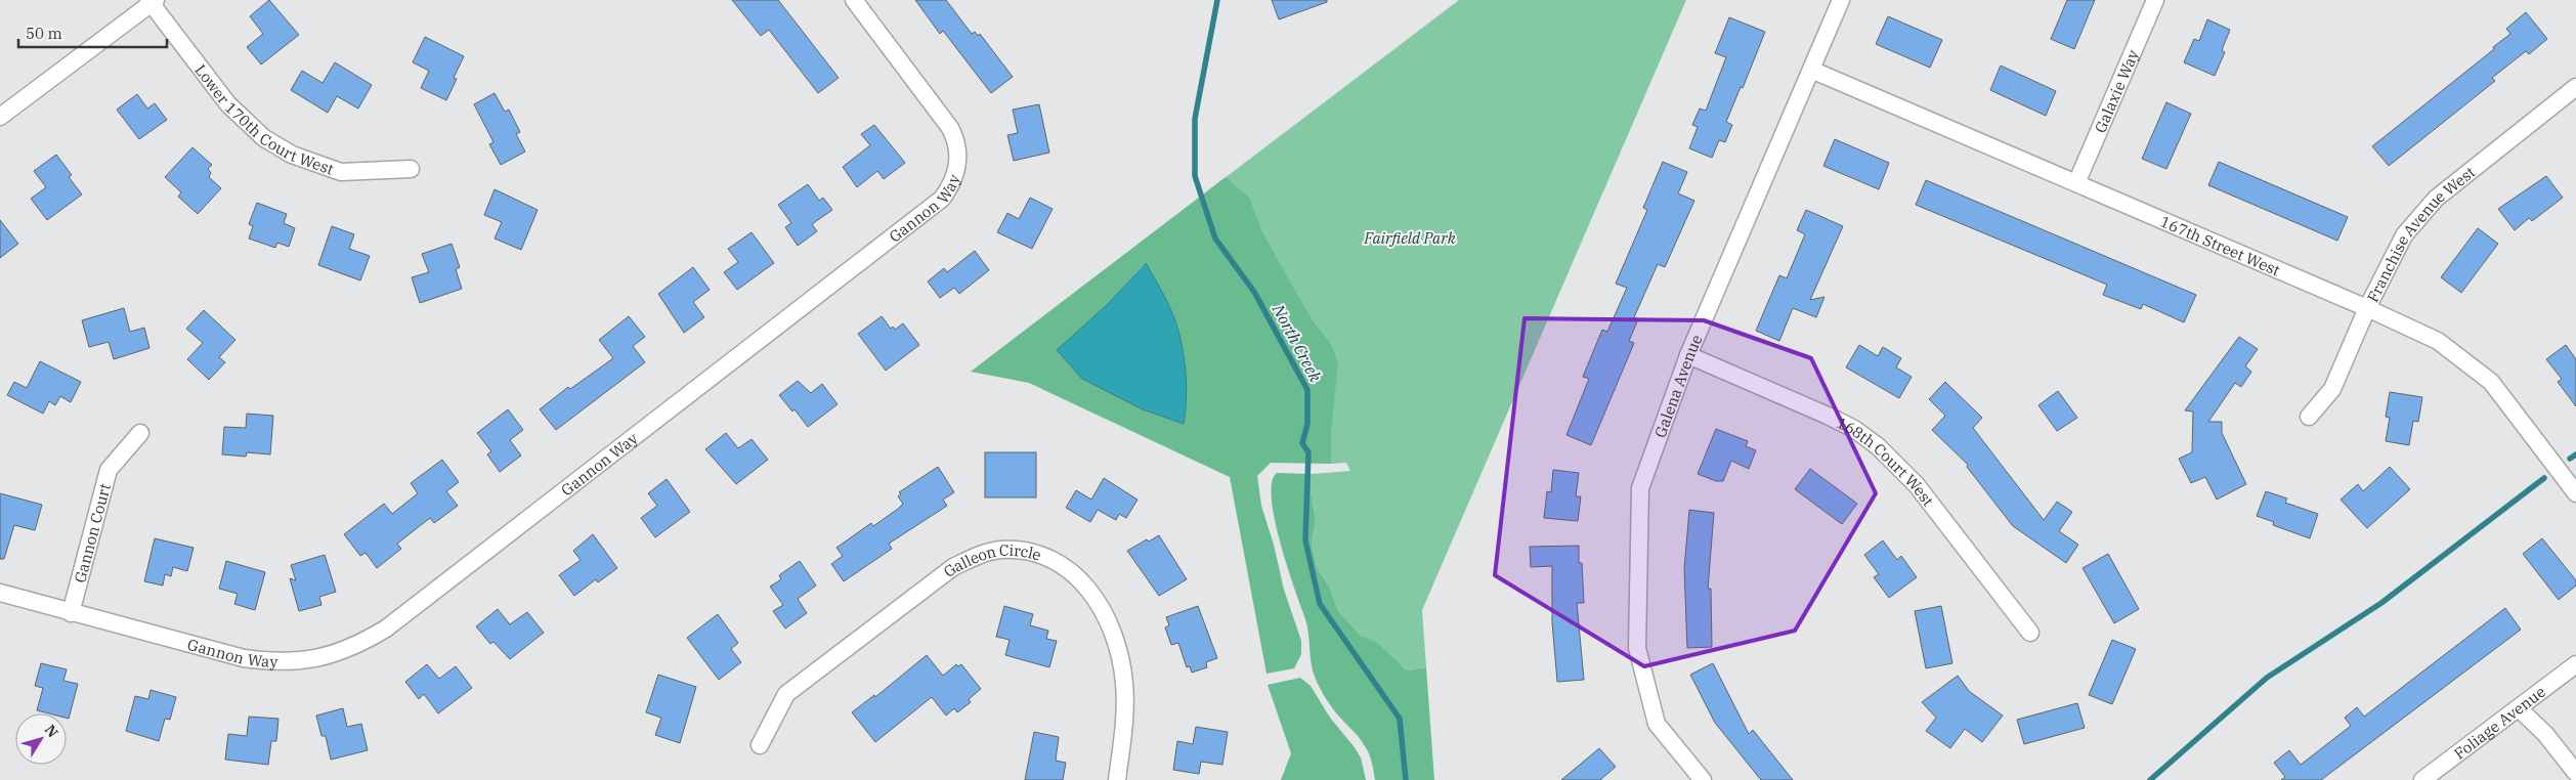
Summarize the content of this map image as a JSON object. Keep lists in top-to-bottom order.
{
  "streets": {
    "street": [
      "Galaxie Way",
      "Lower 170th Court West",
      "Gannon Way",
      "Franchise Avenue West",
      "167th Street West",
      "Galena Avenue",
      "168th Court West",
      "Gannon Court",
      "Galleon Circle",
      "Foliage Avenue"
    ]
  },
  "crossings": [
    ["Galaxie Way", "167th Street West"],
    ["Gannon Way", "Gannon Court"],
    ["Franchise Avenue West", "167th Street West"],
    ["167th Street West", "Galena Avenue"],
    ["Galena Avenue", "168th Court West"]
  ],
  "water": ["North Creek"],
  "parks": ["Fairfield Park"],
  "scale_bar": "50 m",
  "north": "top right"
}
